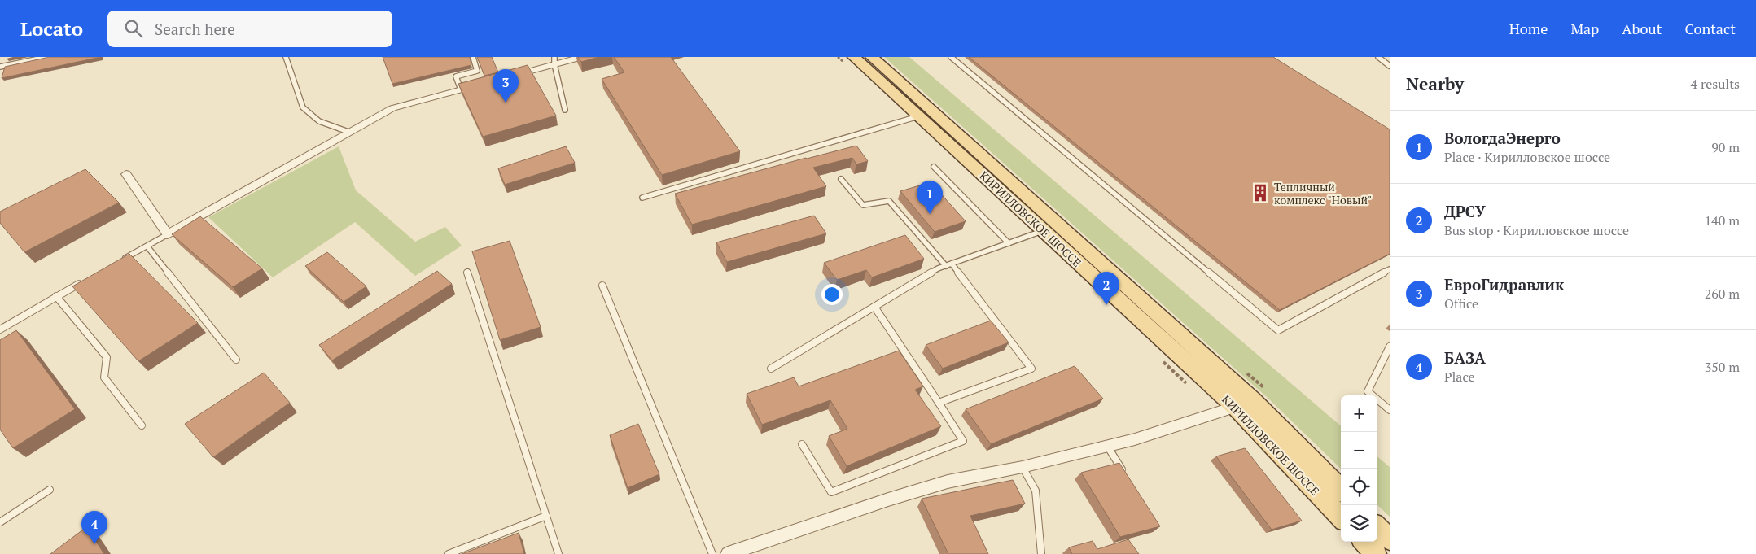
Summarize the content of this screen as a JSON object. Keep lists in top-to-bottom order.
{
  "streets": {
    "main road": ["КИРИЛЛОВСКОЕ ШОССЕ"]
  },
  "places": {
    "building": ["Тепличный комплекс \"Новый\""]
  },
  "page": {
    "header": "Locato",
    "search": "Search here",
    "nav": [
      "Home",
      "Map",
      "About",
      "Contact"
    ],
    "heading": ["Nearby", "4 results"],
    "pins": [
      "3",
      "1",
      "2",
      "4"
    ],
    "list": [
      {
        "mark": "1",
        "name": "ВологдаЭнерго",
        "note": "Place · Кирилловское шоссе",
        "value": "90 m"
      },
      {
        "mark": "2",
        "name": "ДРСУ",
        "note": "Bus stop · Кирилловское шоссе",
        "value": "140 m"
      },
      {
        "mark": "3",
        "name": "ЕвроГидравлик",
        "note": "Office",
        "value": "260 m"
      },
      {
        "mark": "4",
        "name": "БАЗА",
        "note": "Place",
        "value": "350 m"
      }
    ],
    "map_buttons": ["+", "−"]
  }
}
